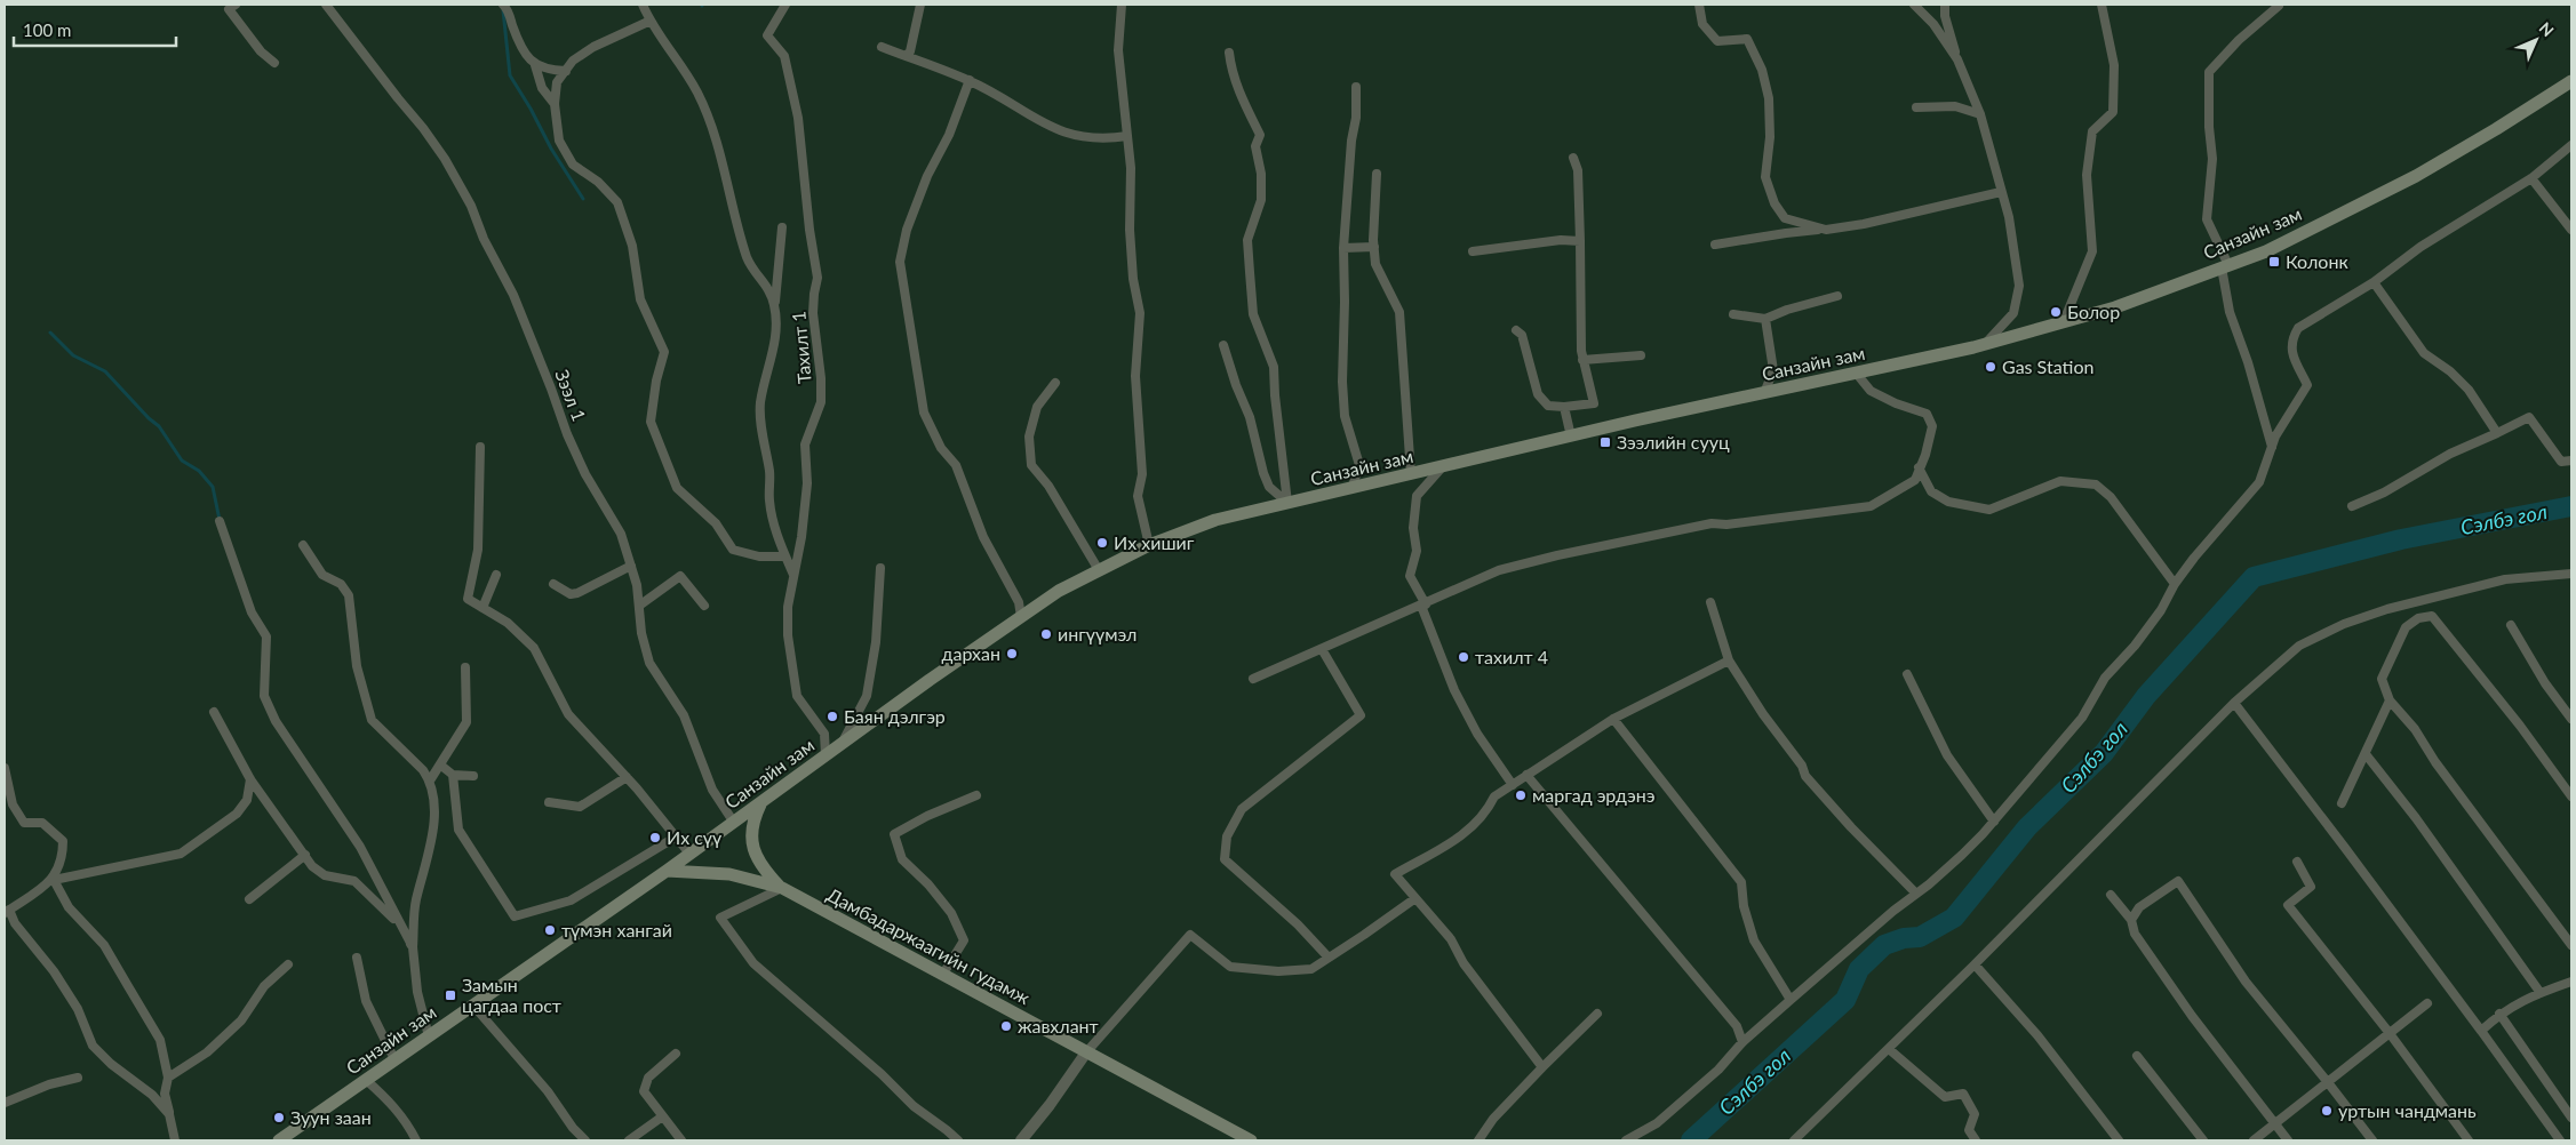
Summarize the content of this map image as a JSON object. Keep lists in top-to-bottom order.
{
  "streets": {
    "main road": ["Санзайн зам", "Дамбадаржаагийн гудамж"],
    "street": ["Тахилт 1", "Зээл 1"]
  },
  "crossings": [
    ["Санзайн зам", "Тахилт 1"],
    ["Санзайн зам", "Зээл 1"],
    ["Санзайн зам", "Дамбадаржаагийн гудамж"]
  ],
  "water": ["Сэлбэ гол"],
  "places": {
    "transit": ["Колонк", "Зээлийн сууц", "Замын цагдаа пост"],
    "other": [
      "Болор",
      "Gas Station",
      "Их хишиг",
      "ингүүмэл",
      "дархан",
      "тахилт 4",
      "Баян дэлгэр",
      "маргад эрдэнэ",
      "Их сүү",
      "түмэн хангай",
      "жавхлант",
      "уртын чандмань",
      "Зуун заан"
    ]
  },
  "scale_bar": "100 m",
  "north": "top right"
}
